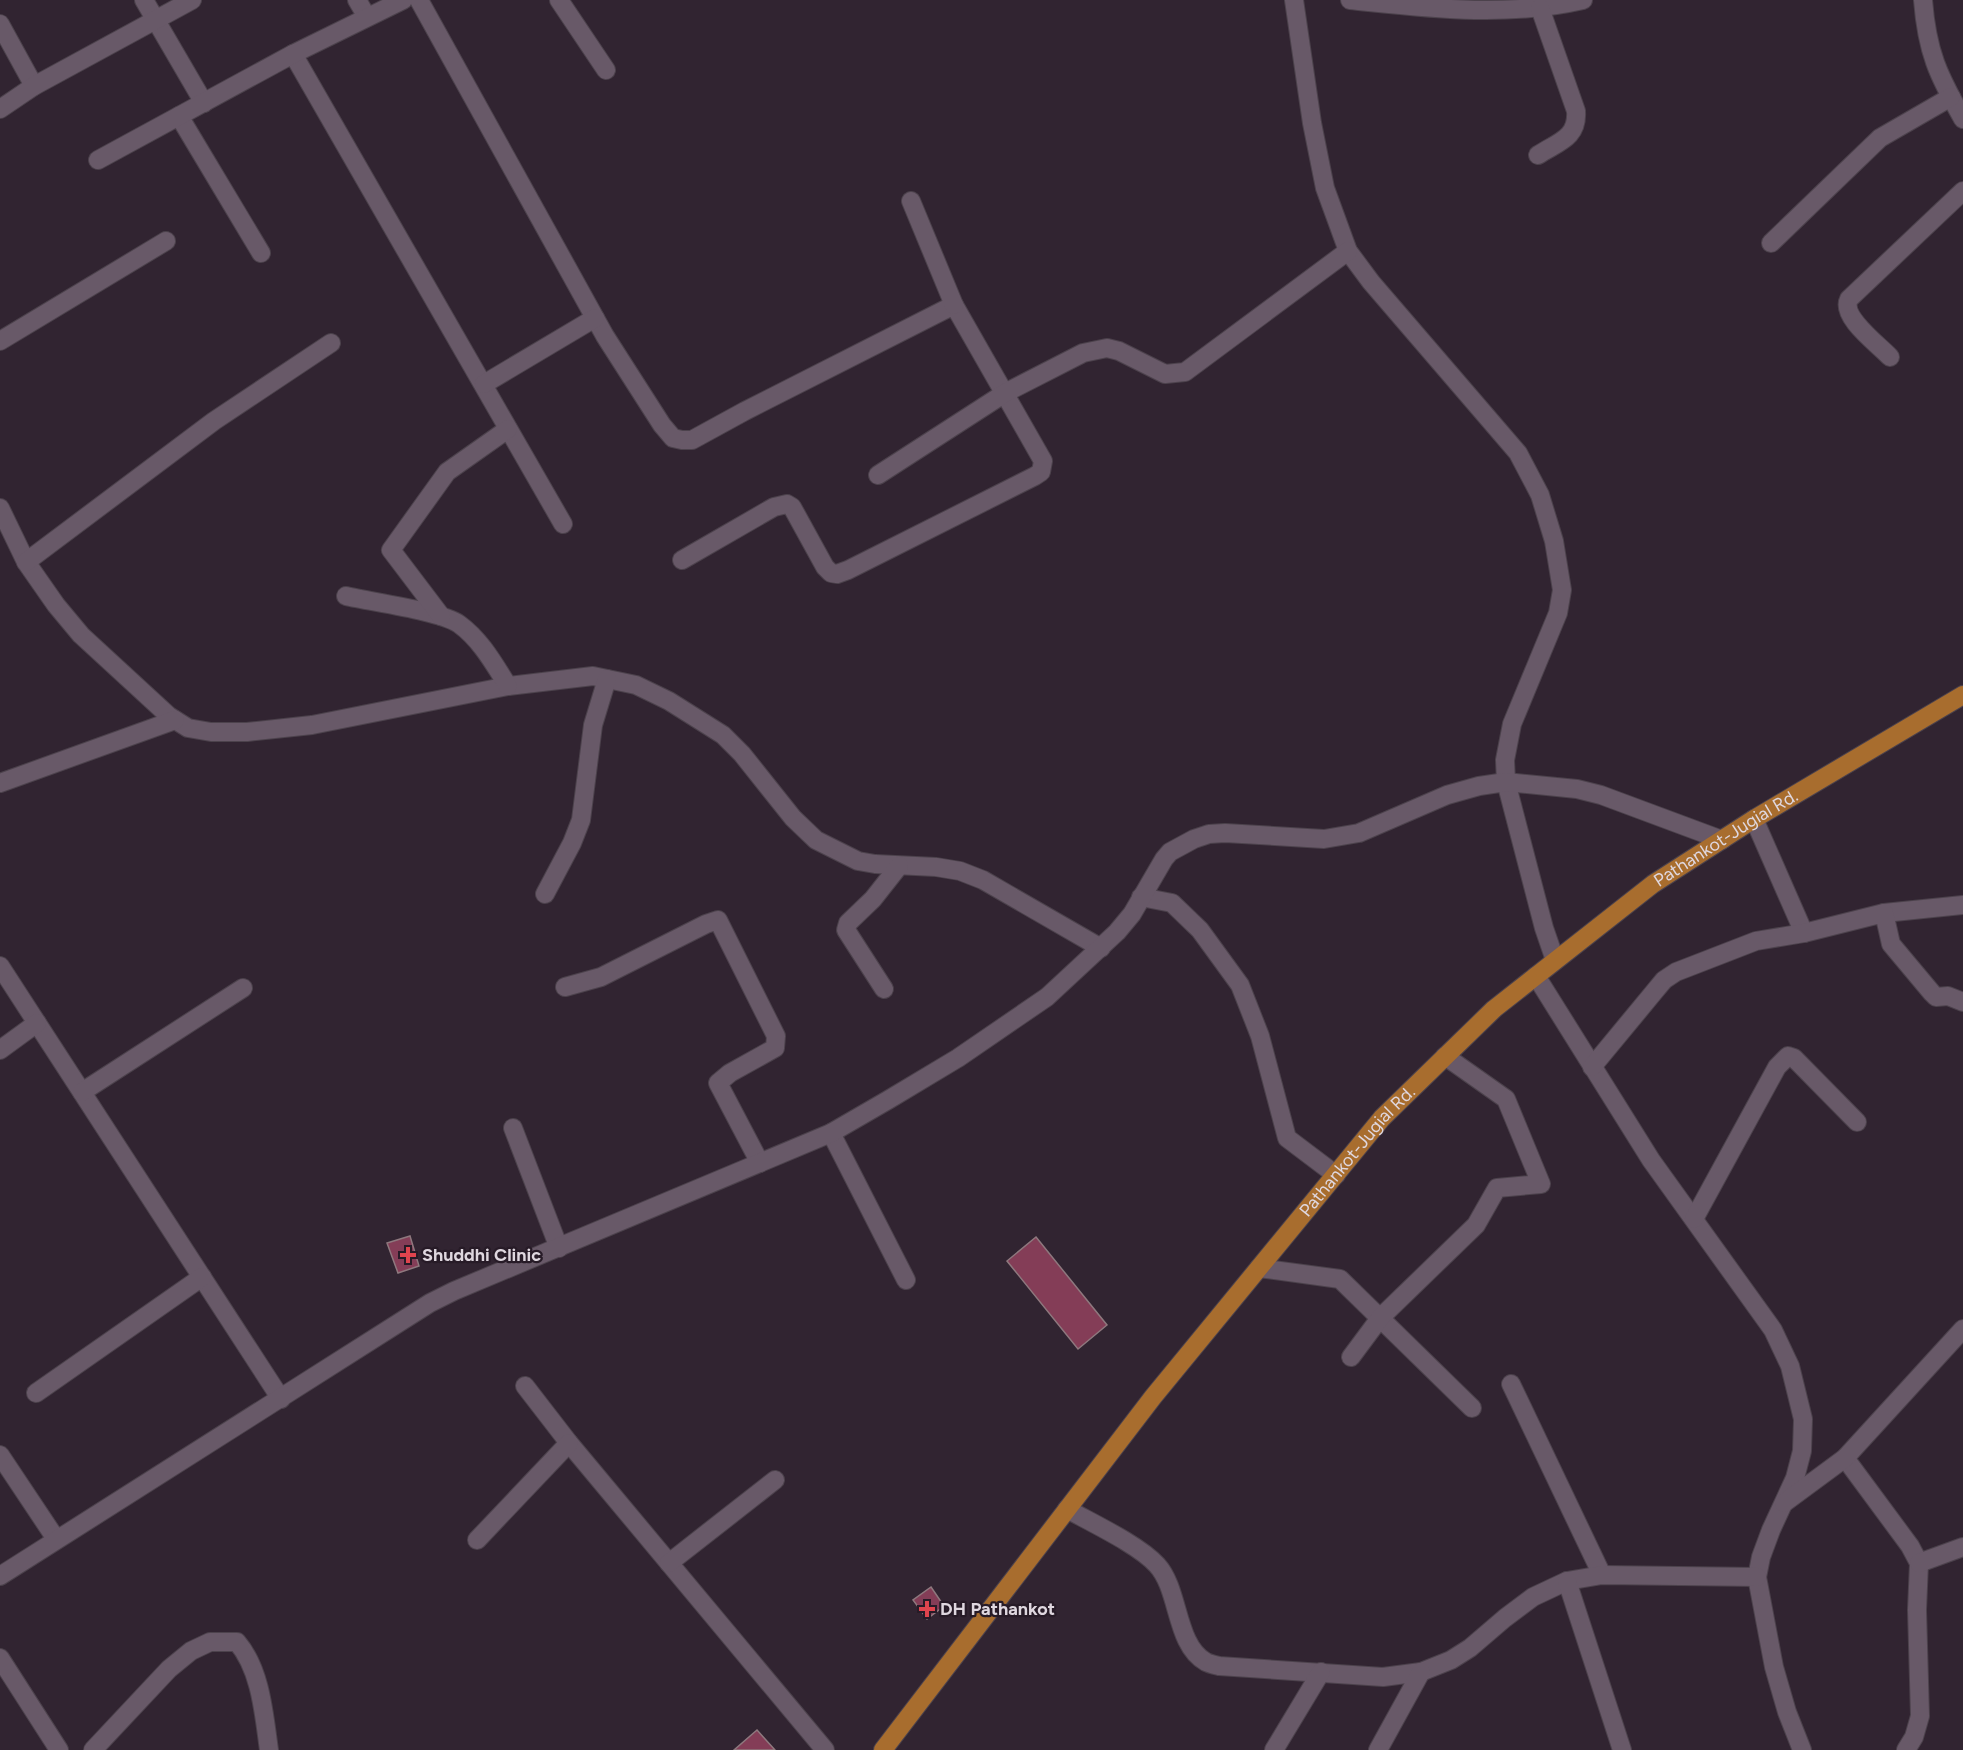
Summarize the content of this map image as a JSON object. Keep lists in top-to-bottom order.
{
  "streets": {
    "main road": ["Pathankot-Jugial Rd."]
  },
  "places": {
    "health": ["Shuddhi Clinic", "DH Pathankot"]
  }
}
